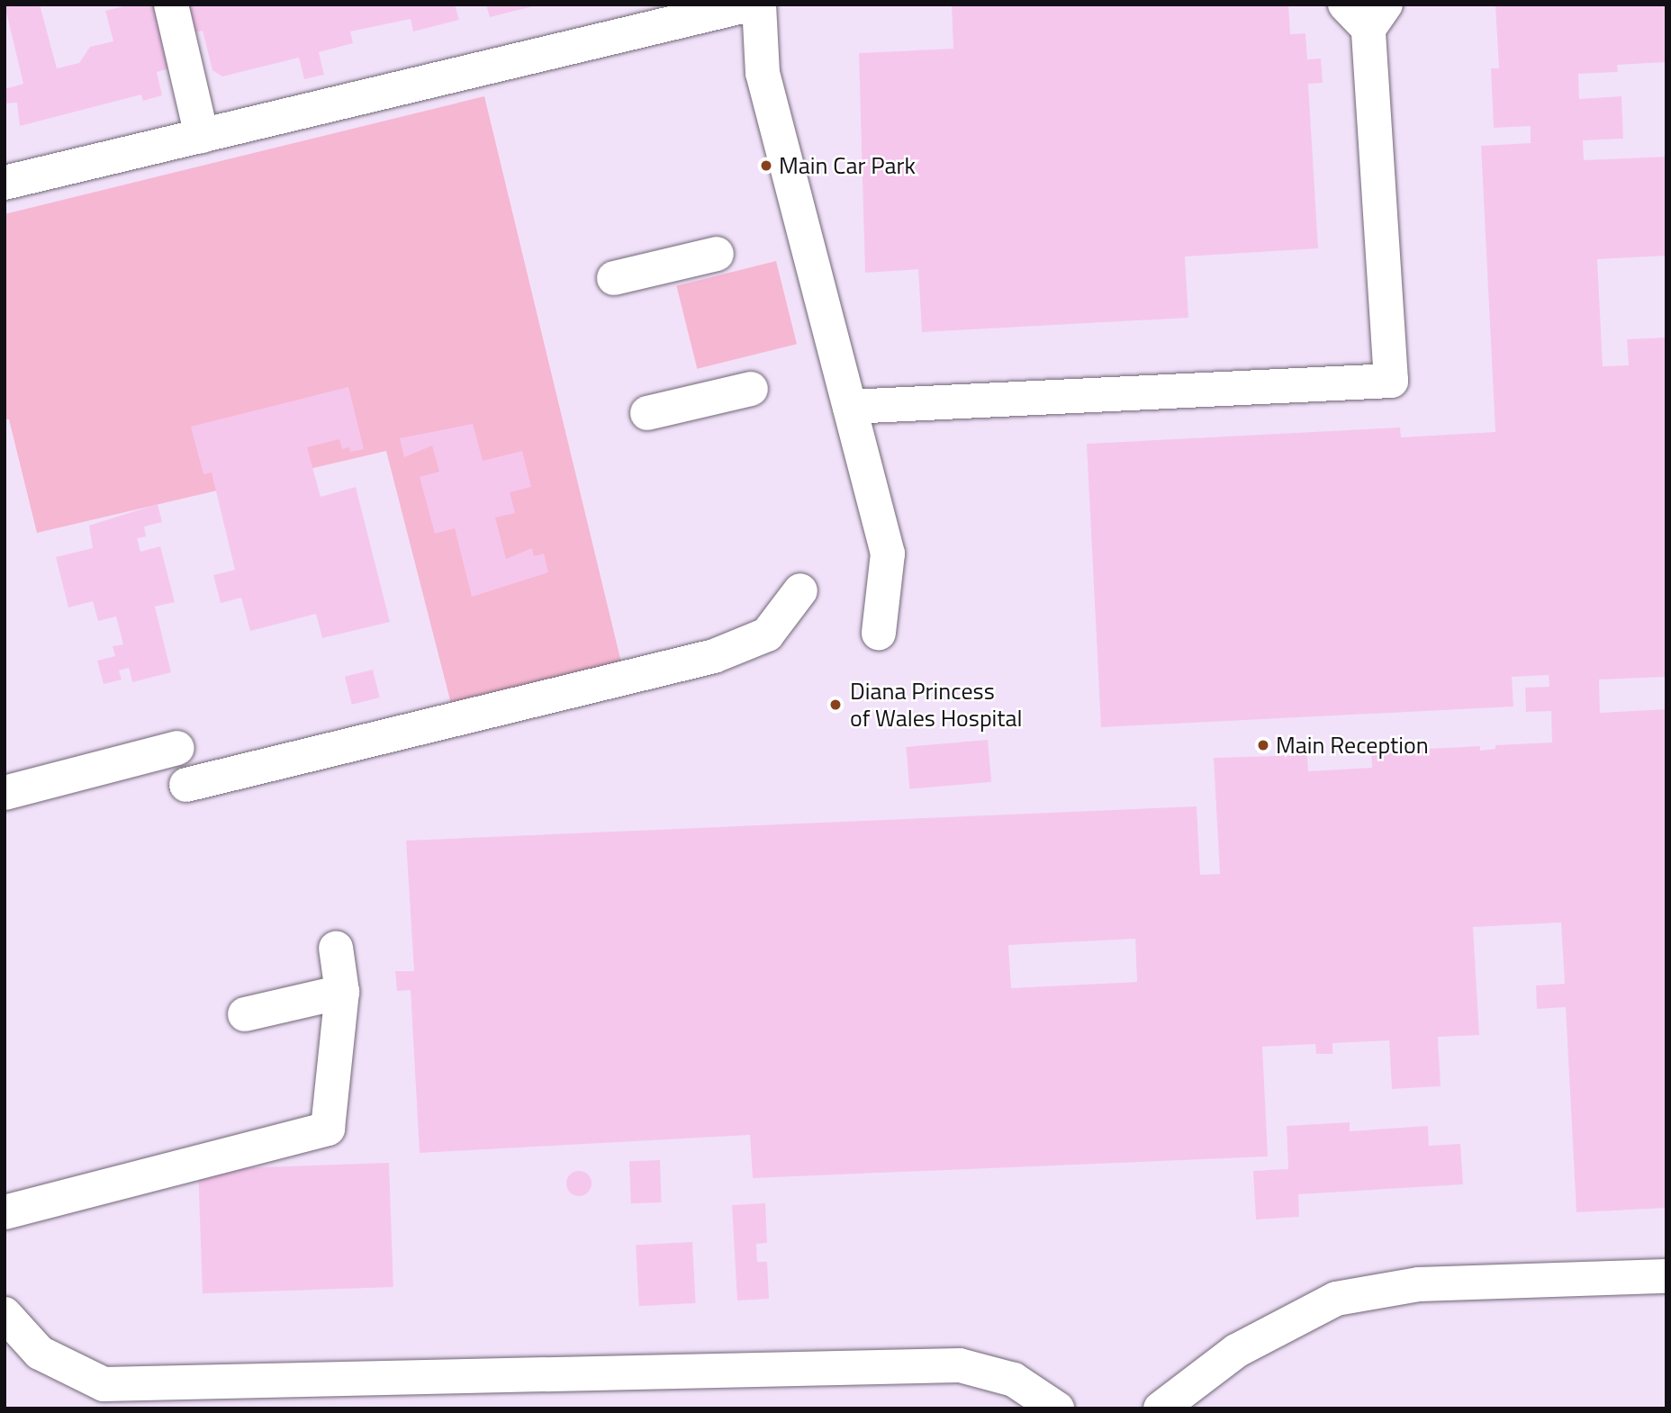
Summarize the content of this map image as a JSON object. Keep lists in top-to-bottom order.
{
  "places": ["Main Car Park", "Diana Princess of Wales Hospital", "Main Reception"]
}
